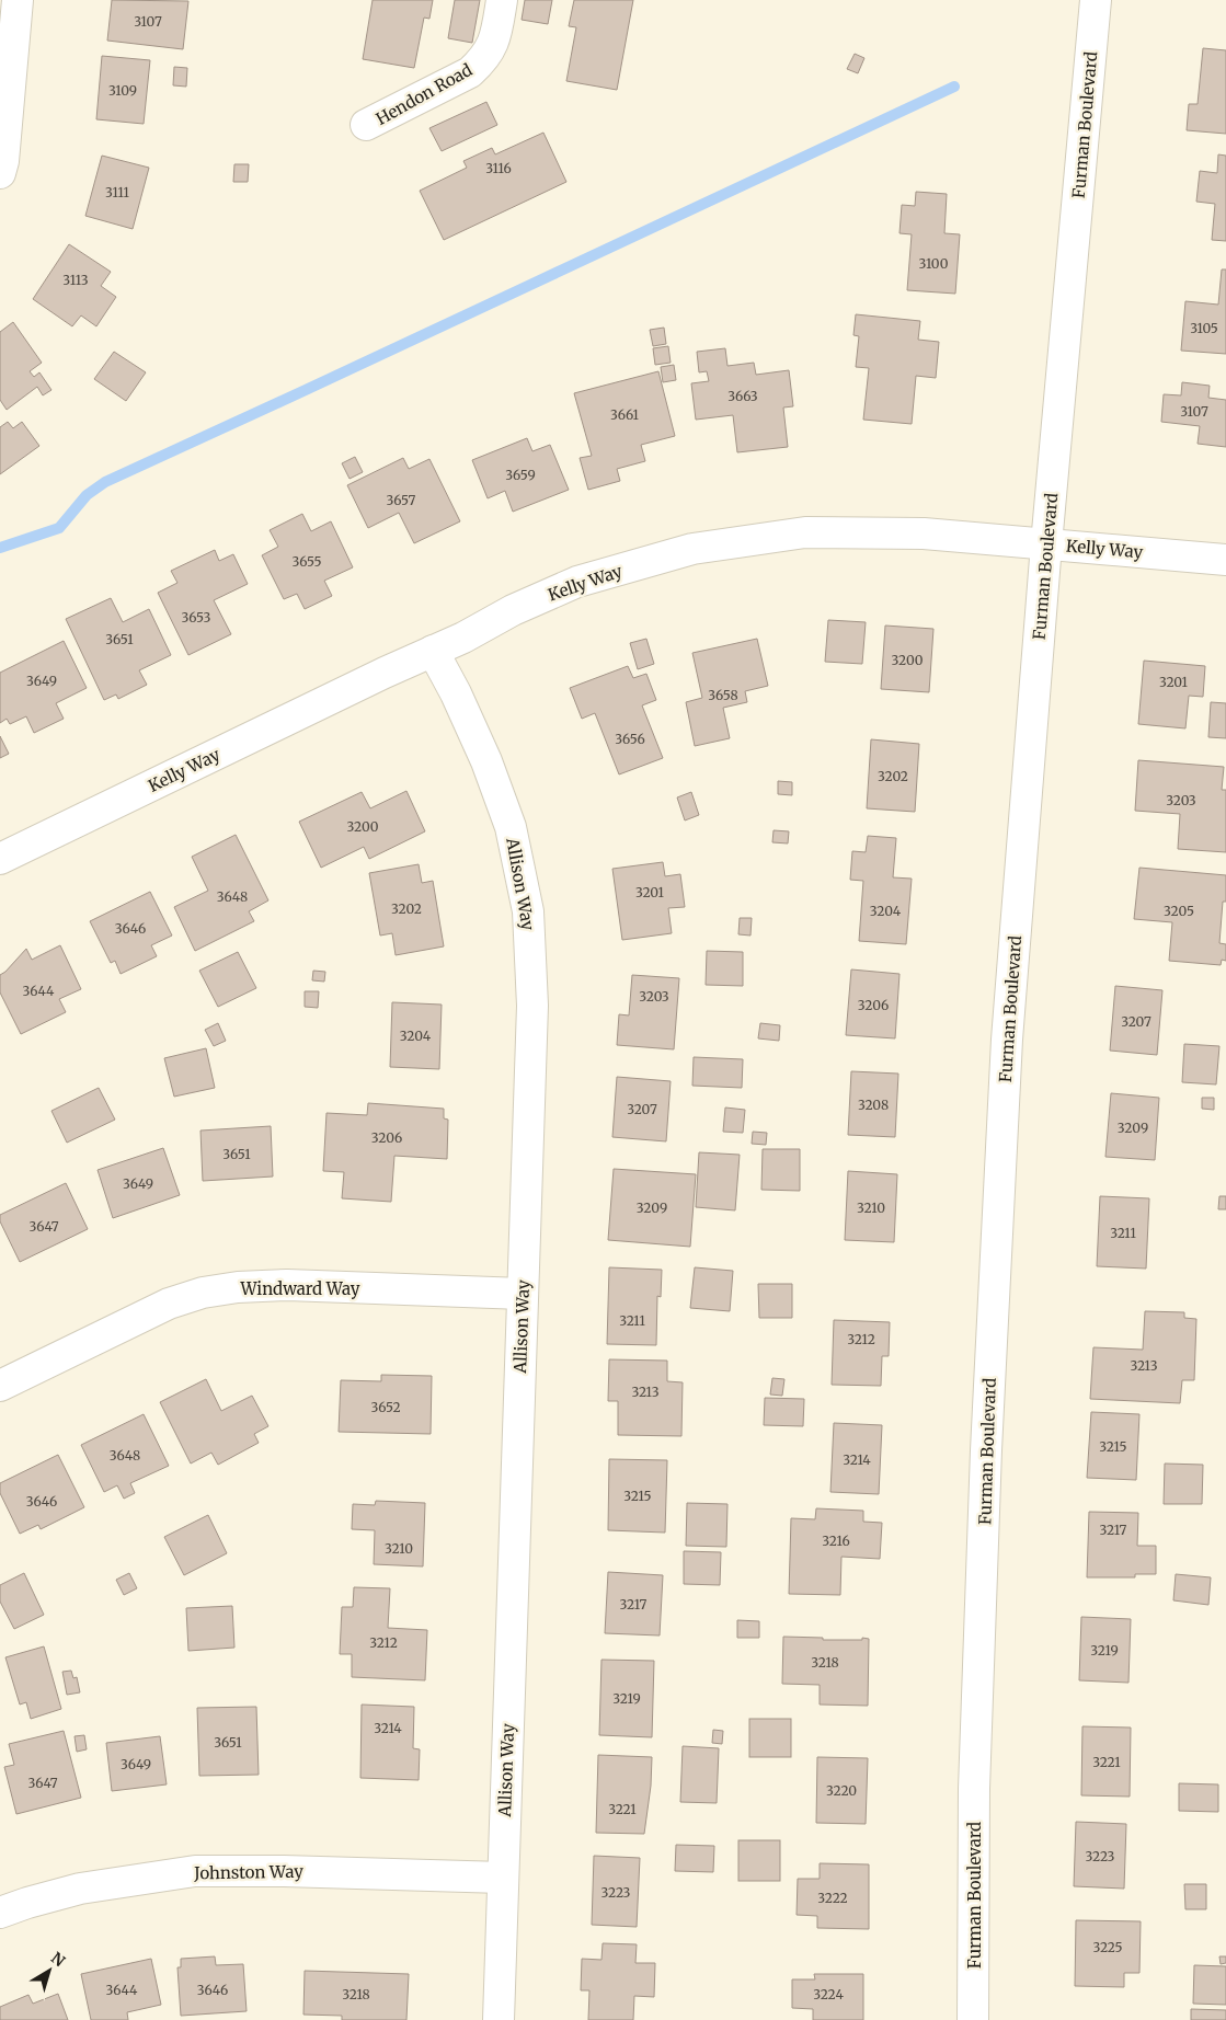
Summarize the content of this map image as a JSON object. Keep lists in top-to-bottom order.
{
  "streets": {
    "street": [
      "Hendon Road",
      "Furman Boulevard",
      "Kelly Way",
      "Allison Way",
      "Windward Way",
      "Johnston Way"
    ]
  },
  "crossings": [
    ["Furman Boulevard", "Kelly Way"],
    ["Kelly Way", "Allison Way"],
    ["Allison Way", "Windward Way"],
    ["Allison Way", "Johnston Way"]
  ],
  "house_numbers": [
    "3107",
    "3109",
    "3116",
    "3111",
    "3100",
    "3113",
    "3105",
    "3663",
    "3107",
    "3661",
    "3659",
    "3657",
    "3655",
    "3653",
    "3651",
    "3200",
    "3649",
    "3201",
    "3658",
    "3656",
    "3202",
    "3203",
    "3200",
    "3201",
    "3648",
    "3202",
    "3204",
    "3205",
    "3646",
    "3644",
    "3203",
    "3206",
    "3207",
    "3204",
    "3208",
    "3207",
    "3209",
    "3206",
    "3651",
    "3649",
    "3209",
    "3210",
    "3647",
    "3211",
    "3211",
    "3212",
    "3213",
    "3213",
    "3652",
    "3215",
    "3648",
    "3214",
    "3215",
    "3646",
    "3217",
    "3216",
    "3210",
    "3217",
    "3212",
    "3219",
    "3218",
    "3219",
    "3214",
    "3651",
    "3221",
    "3649",
    "3647",
    "3220",
    "3221",
    "3223",
    "3223",
    "3222",
    "3225",
    "3644",
    "3646",
    "3218",
    "3224"
  ],
  "north": "top right"
}
